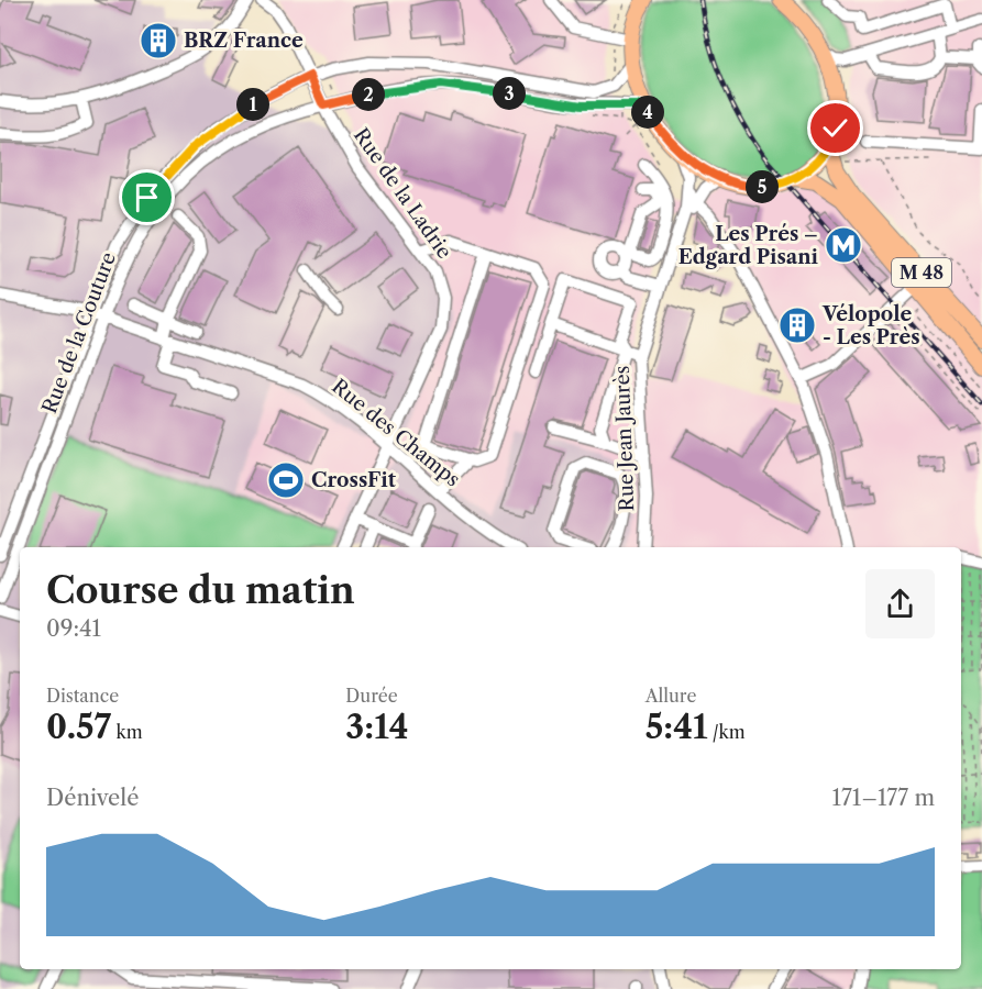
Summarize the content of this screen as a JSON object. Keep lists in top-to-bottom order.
{
  "streets": {
    "main road": ["M 48"],
    "street": [
      "Rue de la Ladrie",
      "Rue de la Couture",
      "Rue des Champs",
      "Rue Jean Jaurès"
    ]
  },
  "crossings": [
    ["Rue de la Ladrie", "Rue de la Couture"],
    ["Rue de la Ladrie", "Rue des Champs"],
    ["Rue de la Couture", "Rue des Champs"]
  ],
  "places": {
    "building": ["BRZ France", "Vélopole - Les Près"],
    "metro station": ["Les Prés – Edgard Pisani"],
    "sports": ["CrossFit"]
  },
  "page": {
    "pins": [
      "3",
      "2",
      "1",
      "4",
      "5"
    ],
    "heading": ["Course du matin", "09:41"],
    "stats": [
      ["Distance", "0.57 km"],
      ["Durée", "3:14"],
      ["Allure", "5:41 /km"]
    ],
    "chart": ["Dénivelé", "171–177 m"]
  }
}
